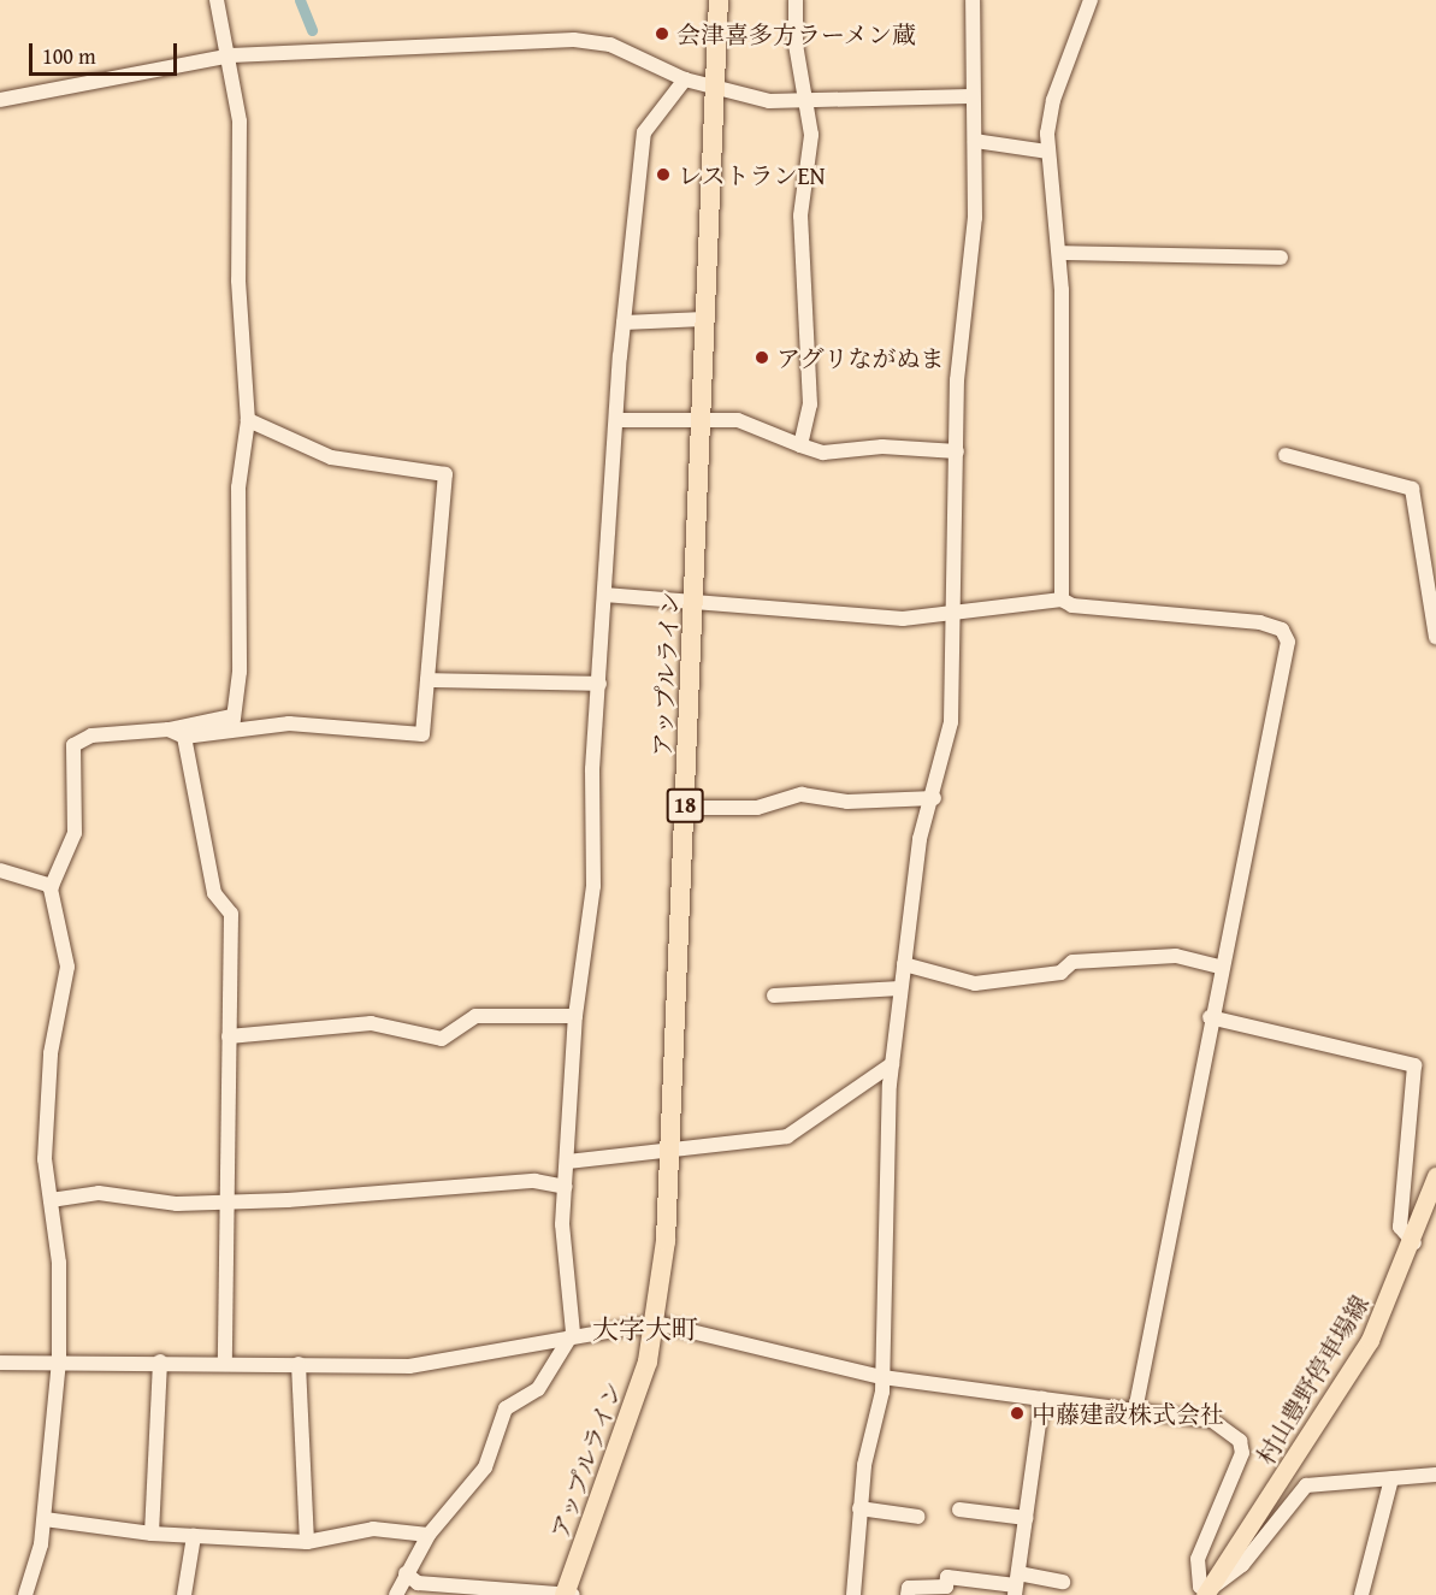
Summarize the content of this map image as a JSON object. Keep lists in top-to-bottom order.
{
  "streets": {
    "highway": ["アップルライン", "18"],
    "main road": ["村山豊野停車場線"]
  },
  "districts": ["大字大町"],
  "places": [
    "会津喜多方ラーメン蔵",
    "レストランEN",
    "アグリながぬま",
    "中藤建設株式会社"
  ],
  "scale_bar": "100 m"
}
